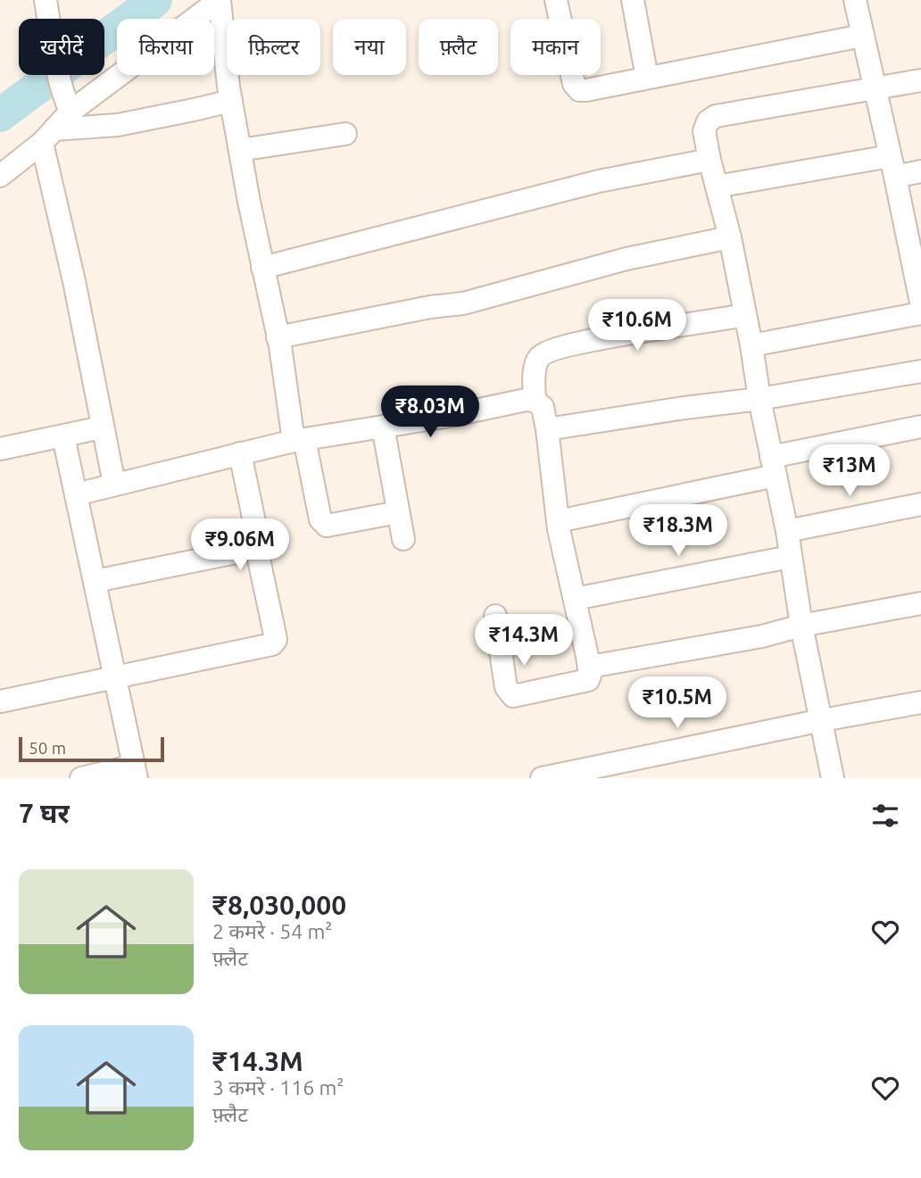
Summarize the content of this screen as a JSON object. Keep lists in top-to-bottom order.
{
  "scale_bar": "50 m",
  "page": {
    "chip": [
      "खरीदें",
      "किराया",
      "फ़िल्टर",
      "नया",
      "फ़्लैट",
      "मकान"
    ],
    "price": [
      "₹10.6M",
      "₹8.03M",
      "₹13M",
      "₹18.3M",
      "₹9.06M",
      "₹14.3M",
      "₹10.5M"
    ],
    "scale": "50 m",
    "heading": "7 घर",
    "list": [
      {
        "name": "₹8,030,000",
        "note": "2 कमरे · 54 m² · फ़्लैट"
      },
      {
        "name": "₹14.3M",
        "note": "3 कमरे · 116 m² · फ़्लैट"
      }
    ]
  }
}
